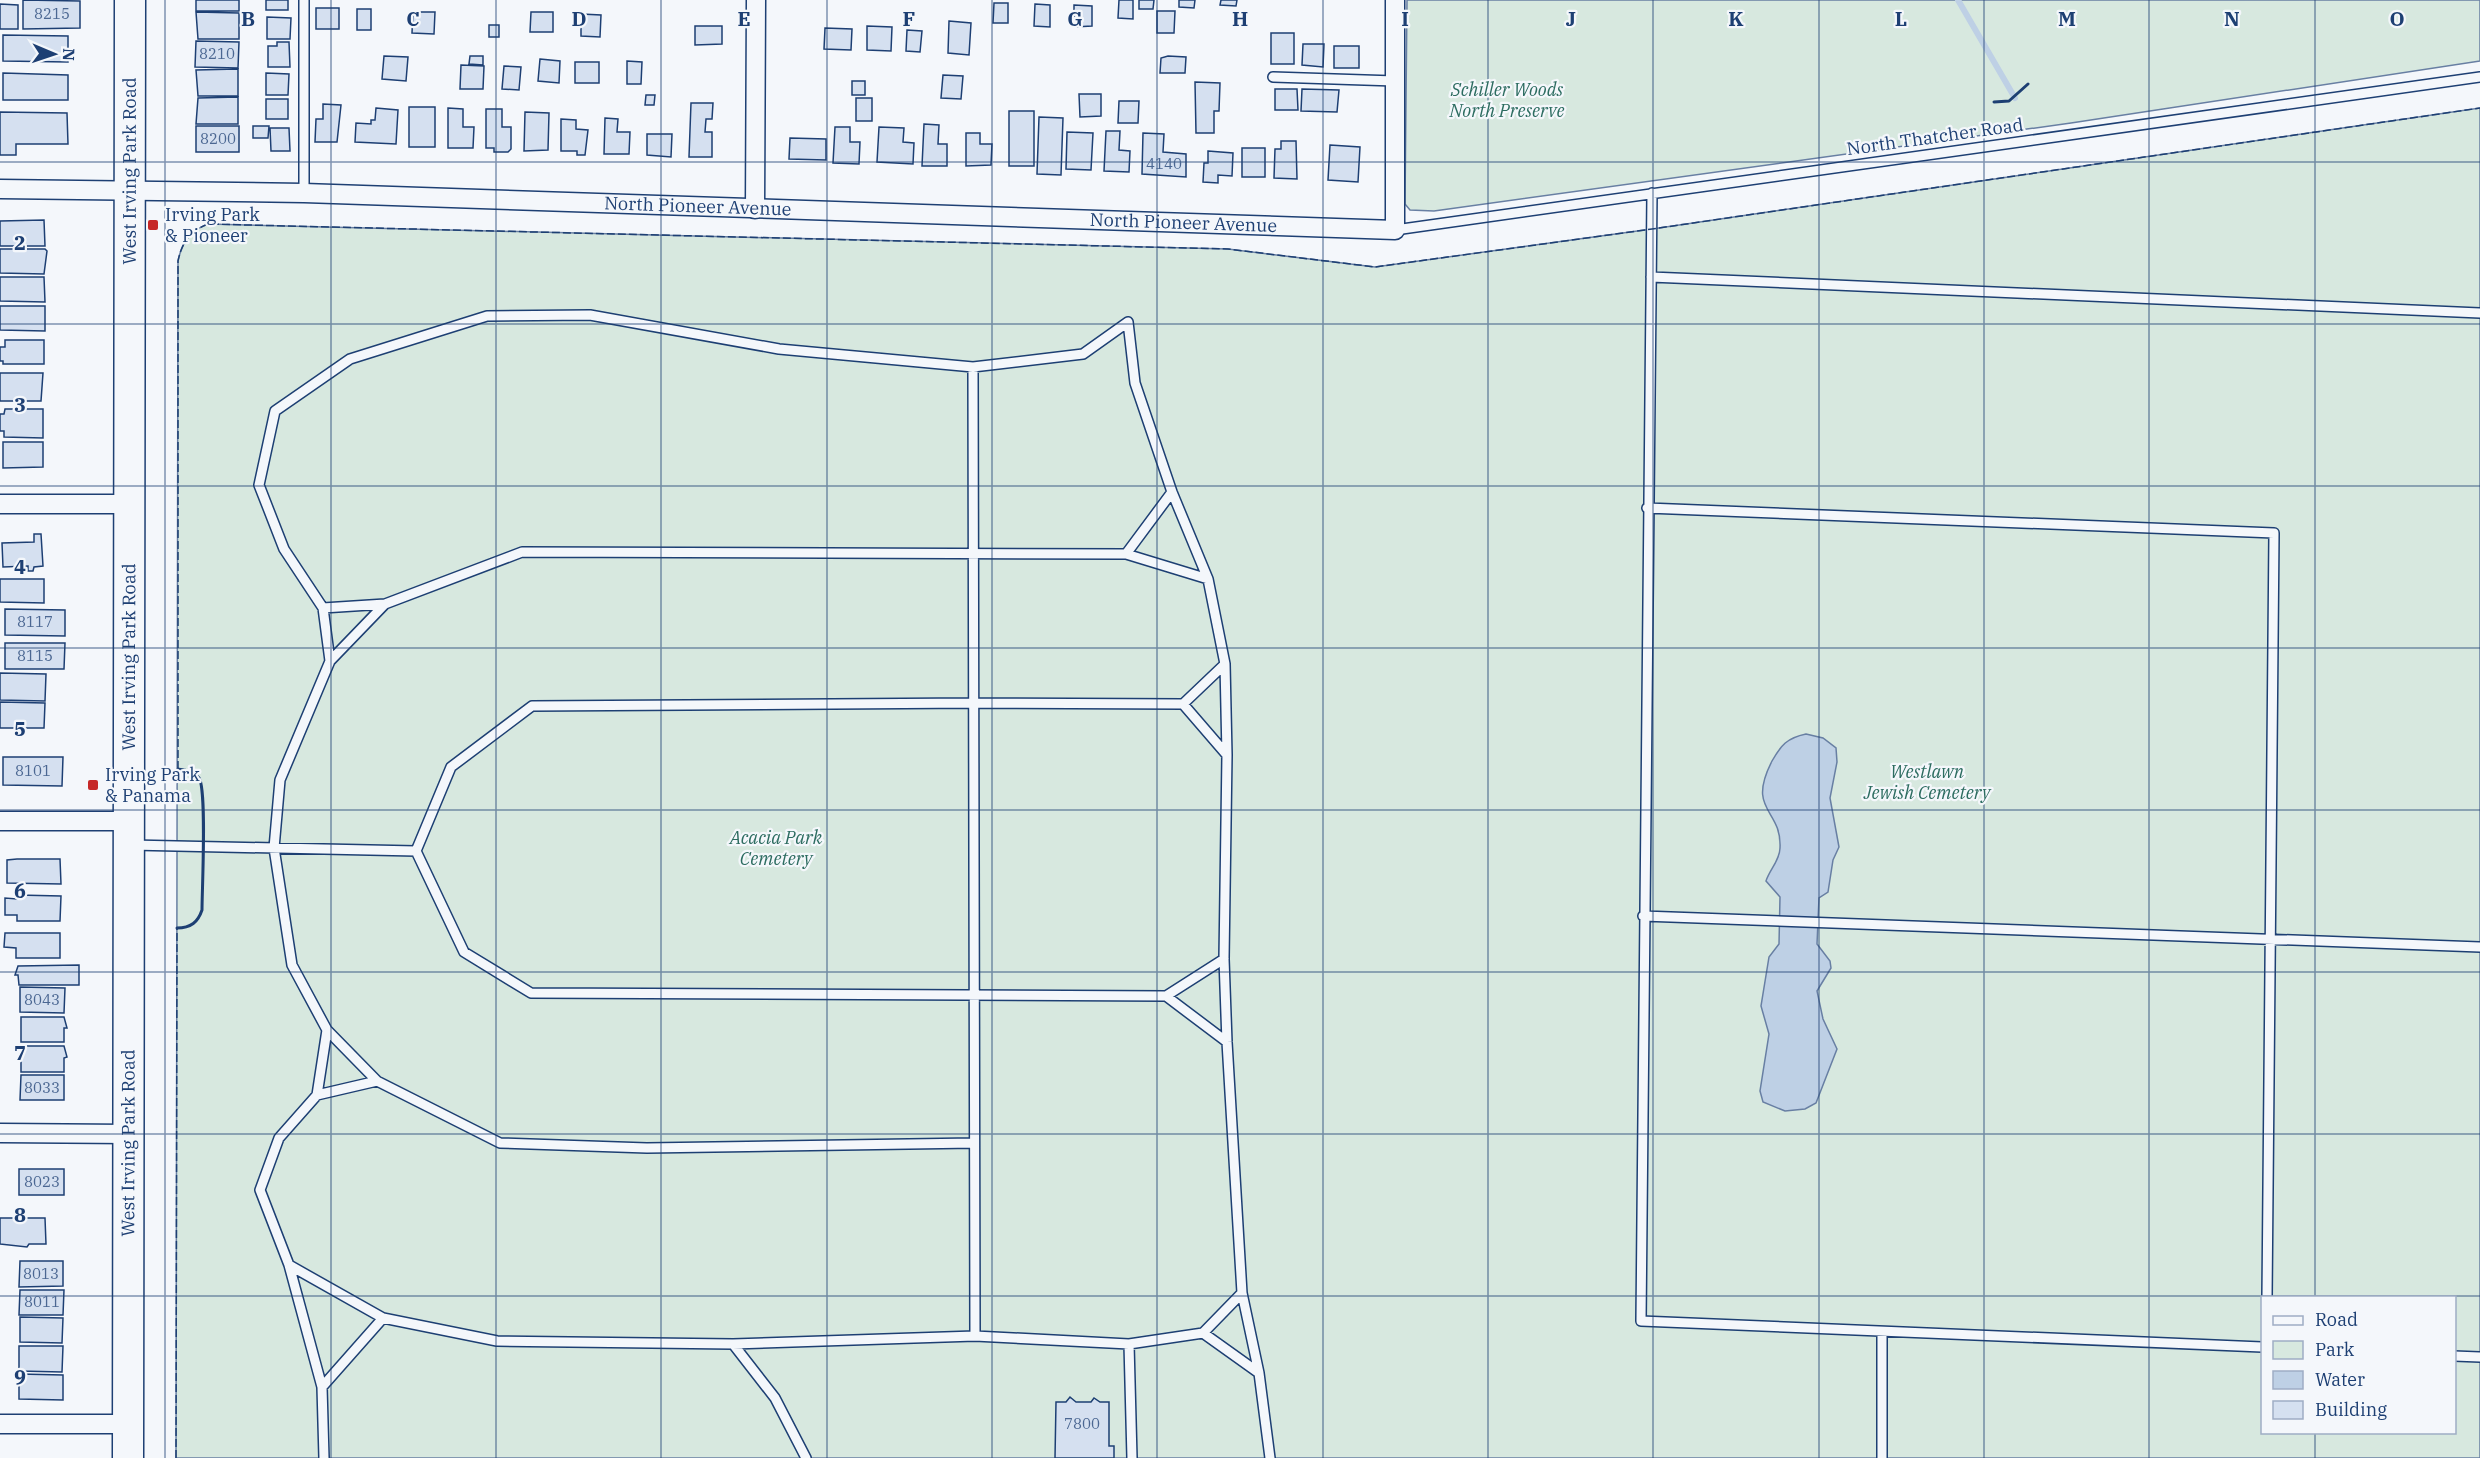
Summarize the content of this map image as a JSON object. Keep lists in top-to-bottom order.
{
  "streets": {
    "main road": ["West Irving Park Road"],
    "street": ["North Pioneer Avenue"],
    "lane": ["North Thatcher Road"]
  },
  "crossings": [
    ["North Thatcher Road", "North Pioneer Avenue"],
    ["West Irving Park Road", "North Pioneer Avenue"]
  ],
  "parks": ["Schiller Woods North Preserve", "Westlawn Jewish Cemetery", "Acacia Park Cemetery"],
  "places": {
    "transit": ["Irving Park & Pioneer", "Irving Park & Panama"]
  },
  "house_numbers": [
    "8215",
    "8210",
    "8200",
    "4140",
    "8117",
    "8115",
    "8101",
    "8043",
    "8033",
    "8023",
    "8013",
    "8011",
    "7800"
  ],
  "legend": [
    "Road",
    "Park",
    "Water",
    "Building"
  ],
  "north": "right",
  "grid": {
    "columns": [
      "B",
      "C",
      "D",
      "E",
      "F",
      "G",
      "H",
      "I",
      "J",
      "K",
      "L",
      "M",
      "N",
      "O"
    ],
    "rows": [
      "2",
      "3",
      "4",
      "5",
      "6",
      "7",
      "8",
      "9"
    ]
  }
}
